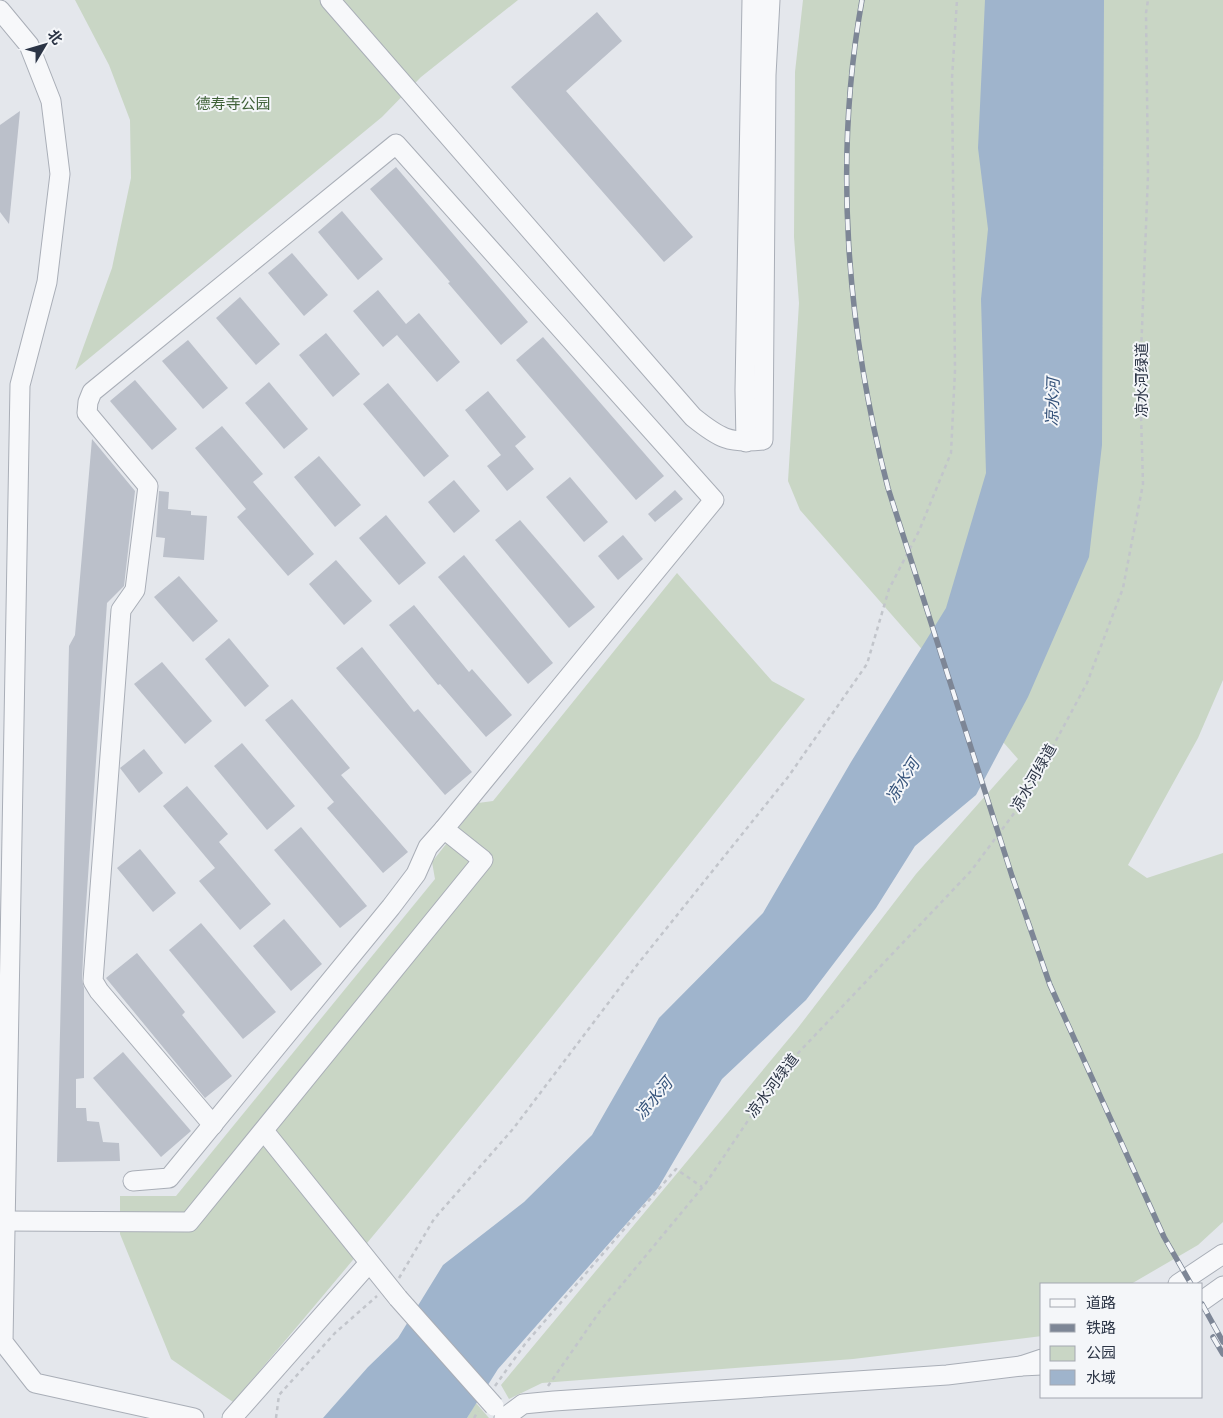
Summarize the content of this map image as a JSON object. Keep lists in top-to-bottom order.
{
  "streets": {
    "path": ["凉水河绿道"]
  },
  "water": ["凉水河"],
  "parks": ["德寿寺公园"],
  "legend": [
    "道路",
    "铁路",
    "公园",
    "水域"
  ],
  "north": "top right"
}
